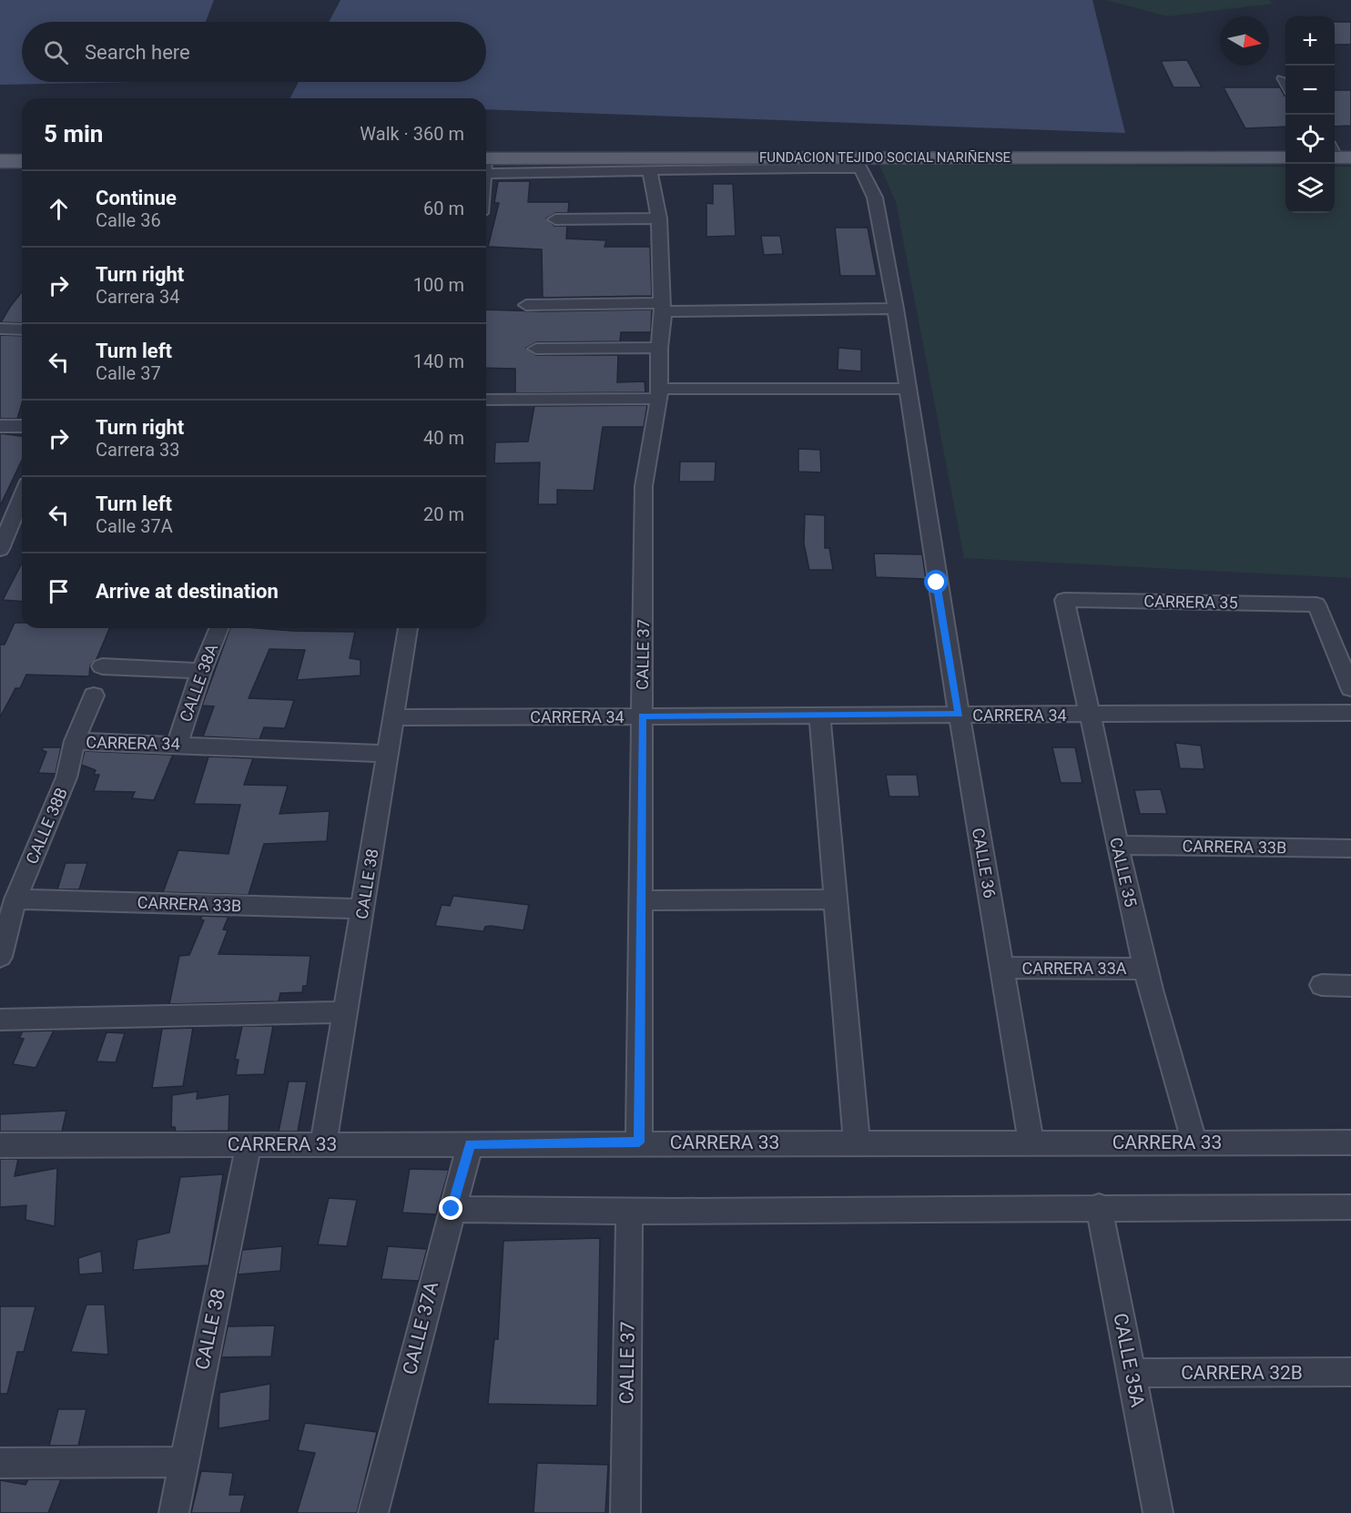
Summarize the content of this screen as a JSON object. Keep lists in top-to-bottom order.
{
  "streets": {
    "main road": ["FUNDACION TEJIDO SOCIAL NARIÑENSE"],
    "street": [
      "CARRERA 35",
      "CALLE 37",
      "CALLE 38A",
      "CARRERA 34",
      "CALLE 38B",
      "CARRERA 33B",
      "CALLE 36",
      "CALLE 35",
      "CALLE 38",
      "CARRERA 33A",
      "CARRERA 33",
      "CALLE 37A",
      "CALLE 35A",
      "CARRERA 32B"
    ]
  },
  "crossings": [
    ["FUNDACION TEJIDO SOCIAL NARIÑENSE", "CALLE 36"],
    ["CARRERA 35", "CALLE 35"],
    ["CALLE 37", "CARRERA 34"],
    ["CALLE 37", "CARRERA 33"],
    ["CALLE 38A", "CARRERA 34"],
    ["CARRERA 34", "CALLE 38B"],
    ["CARRERA 34", "CALLE 36"],
    ["CARRERA 34", "CALLE 35"],
    ["CARRERA 34", "CALLE 38"],
    ["CALLE 38B", "CARRERA 33B"],
    ["CARRERA 33B", "CALLE 35"],
    ["CARRERA 33B", "CALLE 38"],
    ["CALLE 36", "CARRERA 33A"],
    ["CALLE 36", "CARRERA 33"],
    ["CALLE 35", "CARRERA 33A"],
    ["CALLE 35", "CARRERA 33"],
    ["CALLE 38", "CARRERA 33"],
    ["CARRERA 33", "CALLE 37A"],
    ["CALLE 35A", "CARRERA 32B"]
  ],
  "north": "right",
  "page": {
    "map_buttons": ["+", "−"],
    "search": "Search here",
    "heading": ["5 min", "Walk · 360 m"],
    "list": [
      ["Continue", "Calle 36", "60 m"],
      ["Turn right", "Carrera 34", "100 m"],
      ["Turn left", "Calle 37", "140 m"],
      ["Turn right", "Carrera 33", "40 m"],
      ["Turn left", "Calle 37A", "20 m"],
      "Arrive at destination"
    ]
  }
}
